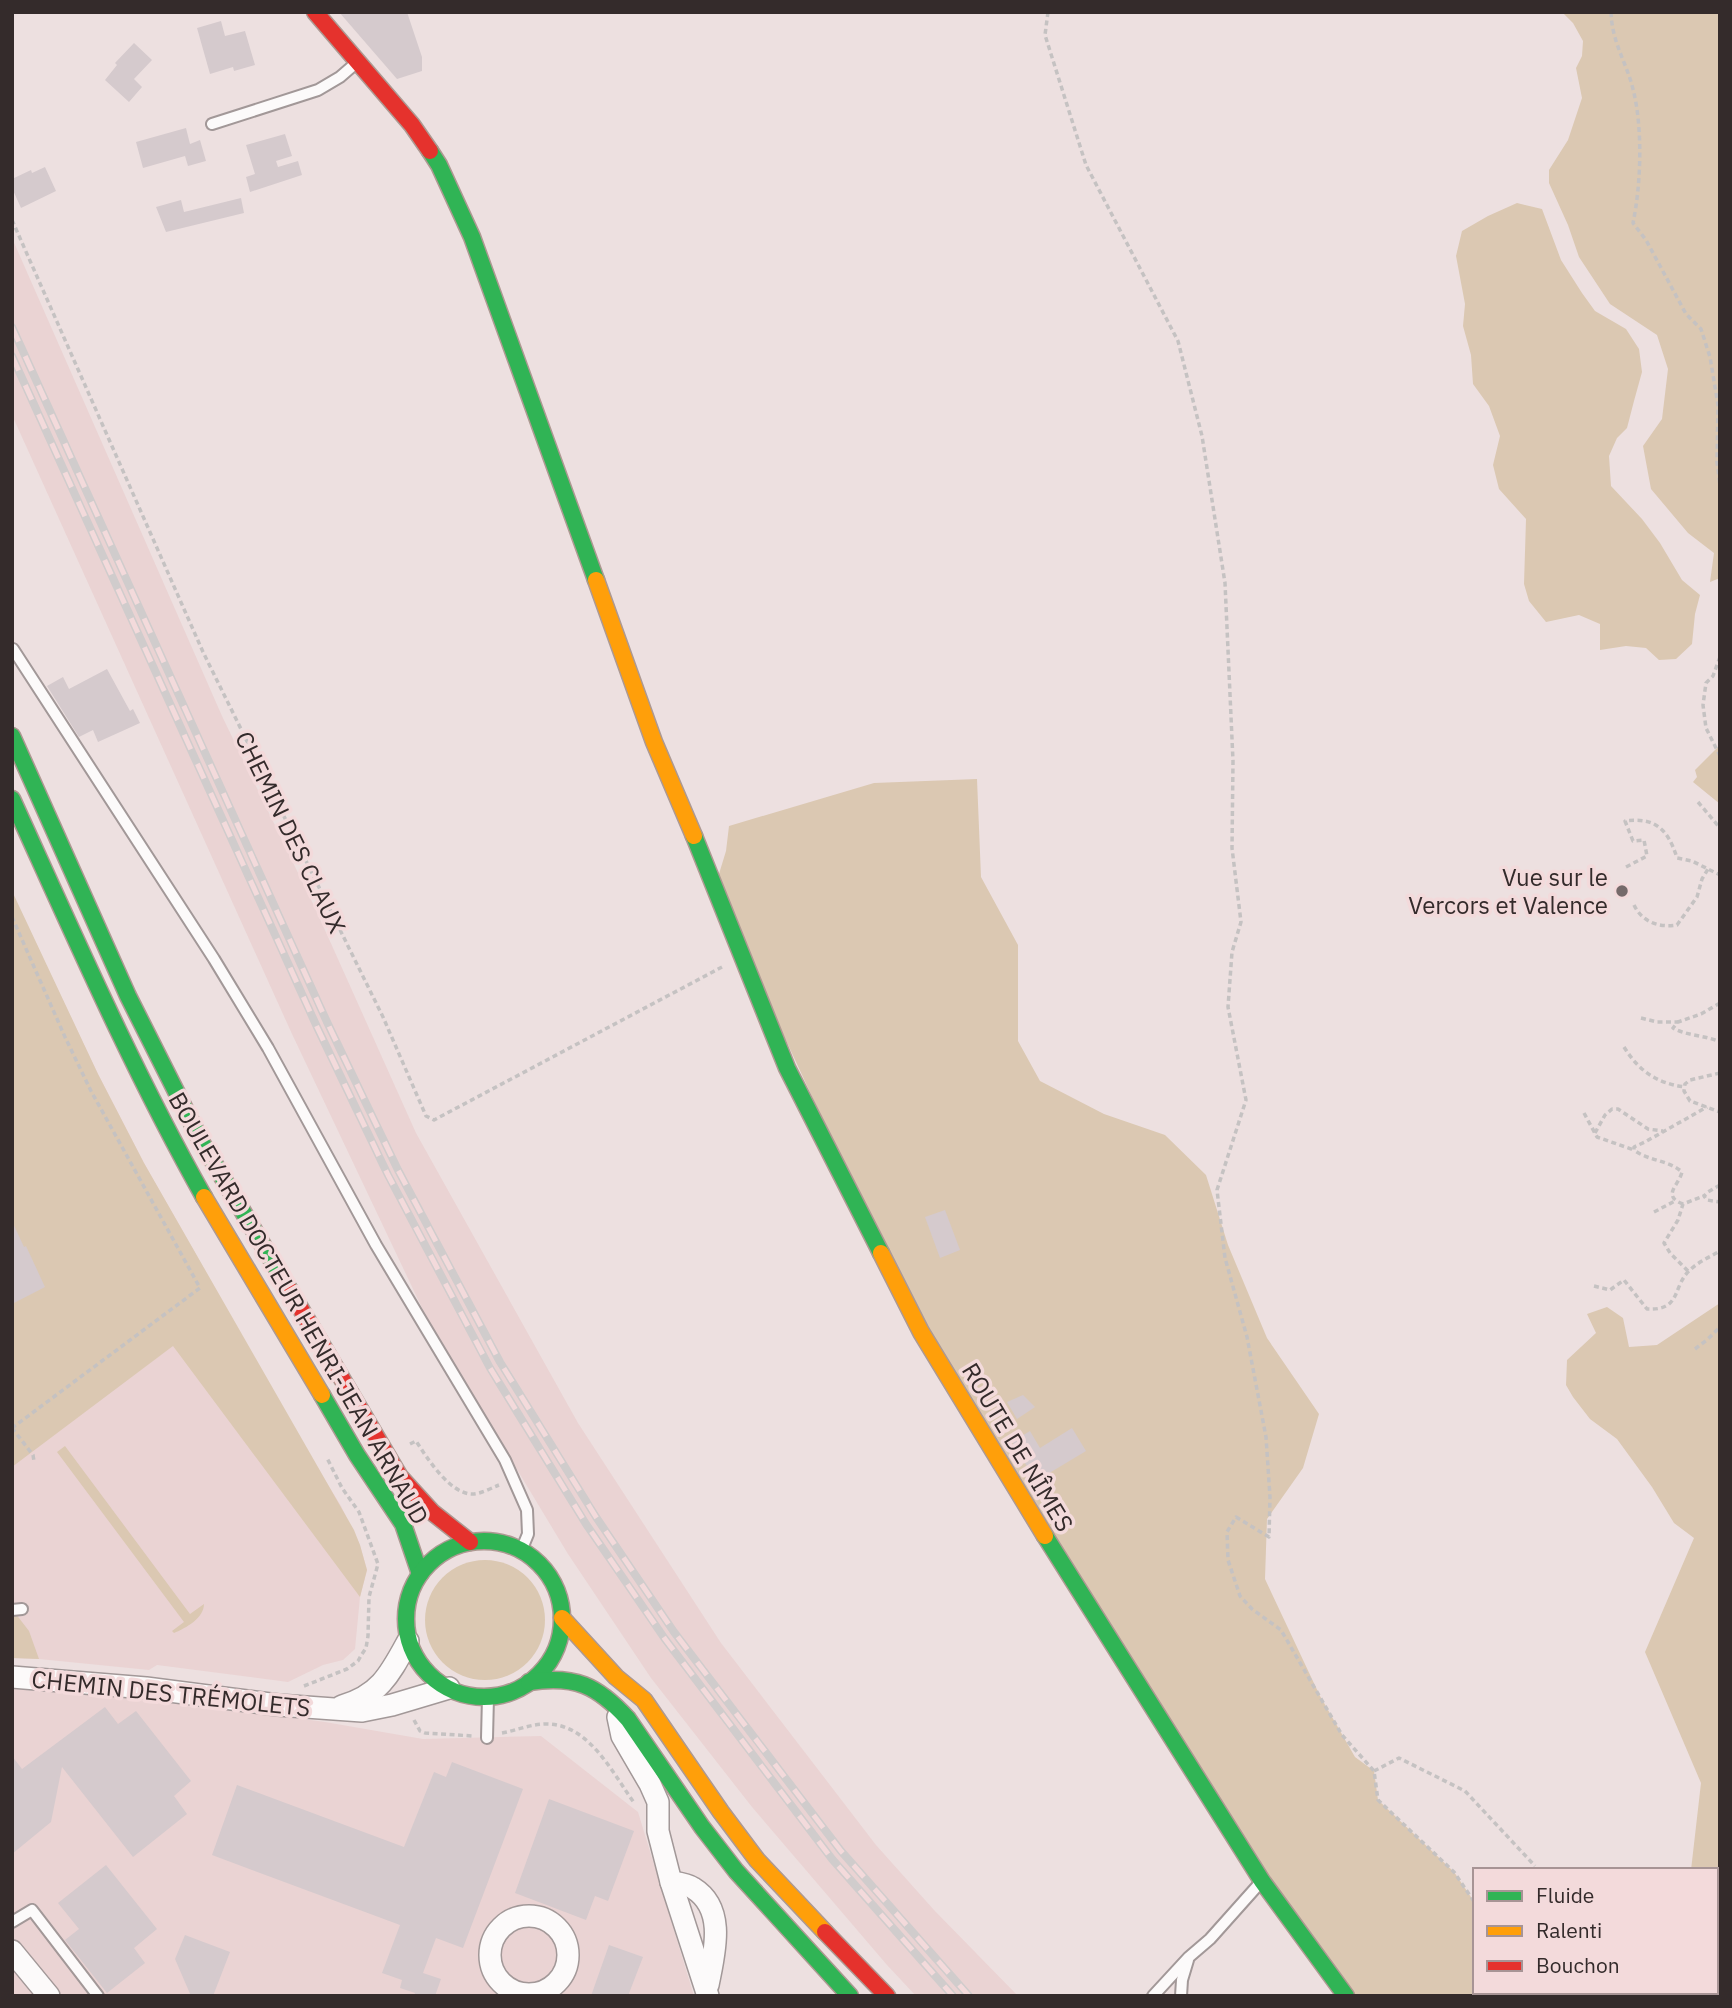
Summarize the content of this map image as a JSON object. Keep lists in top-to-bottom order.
{
  "streets": {
    "main road": ["BOULEVARD DOCTEUR HENRI-JEAN ARNAUD", "ROUTE DE NÎMES"],
    "street": ["CHEMIN DES TRÉMOLETS"],
    "path": ["CHEMIN DES CLAUX"]
  },
  "crossings": [
    ["CHEMIN DES CLAUX", "ROUTE DE NÎMES"],
    ["BOULEVARD DOCTEUR HENRI-JEAN ARNAUD", "CHEMIN DES TRÉMOLETS"]
  ],
  "places": ["Vue sur le Vercors et Valence"],
  "legend": ["Fluide", "Ralenti", "Bouchon"]
}
